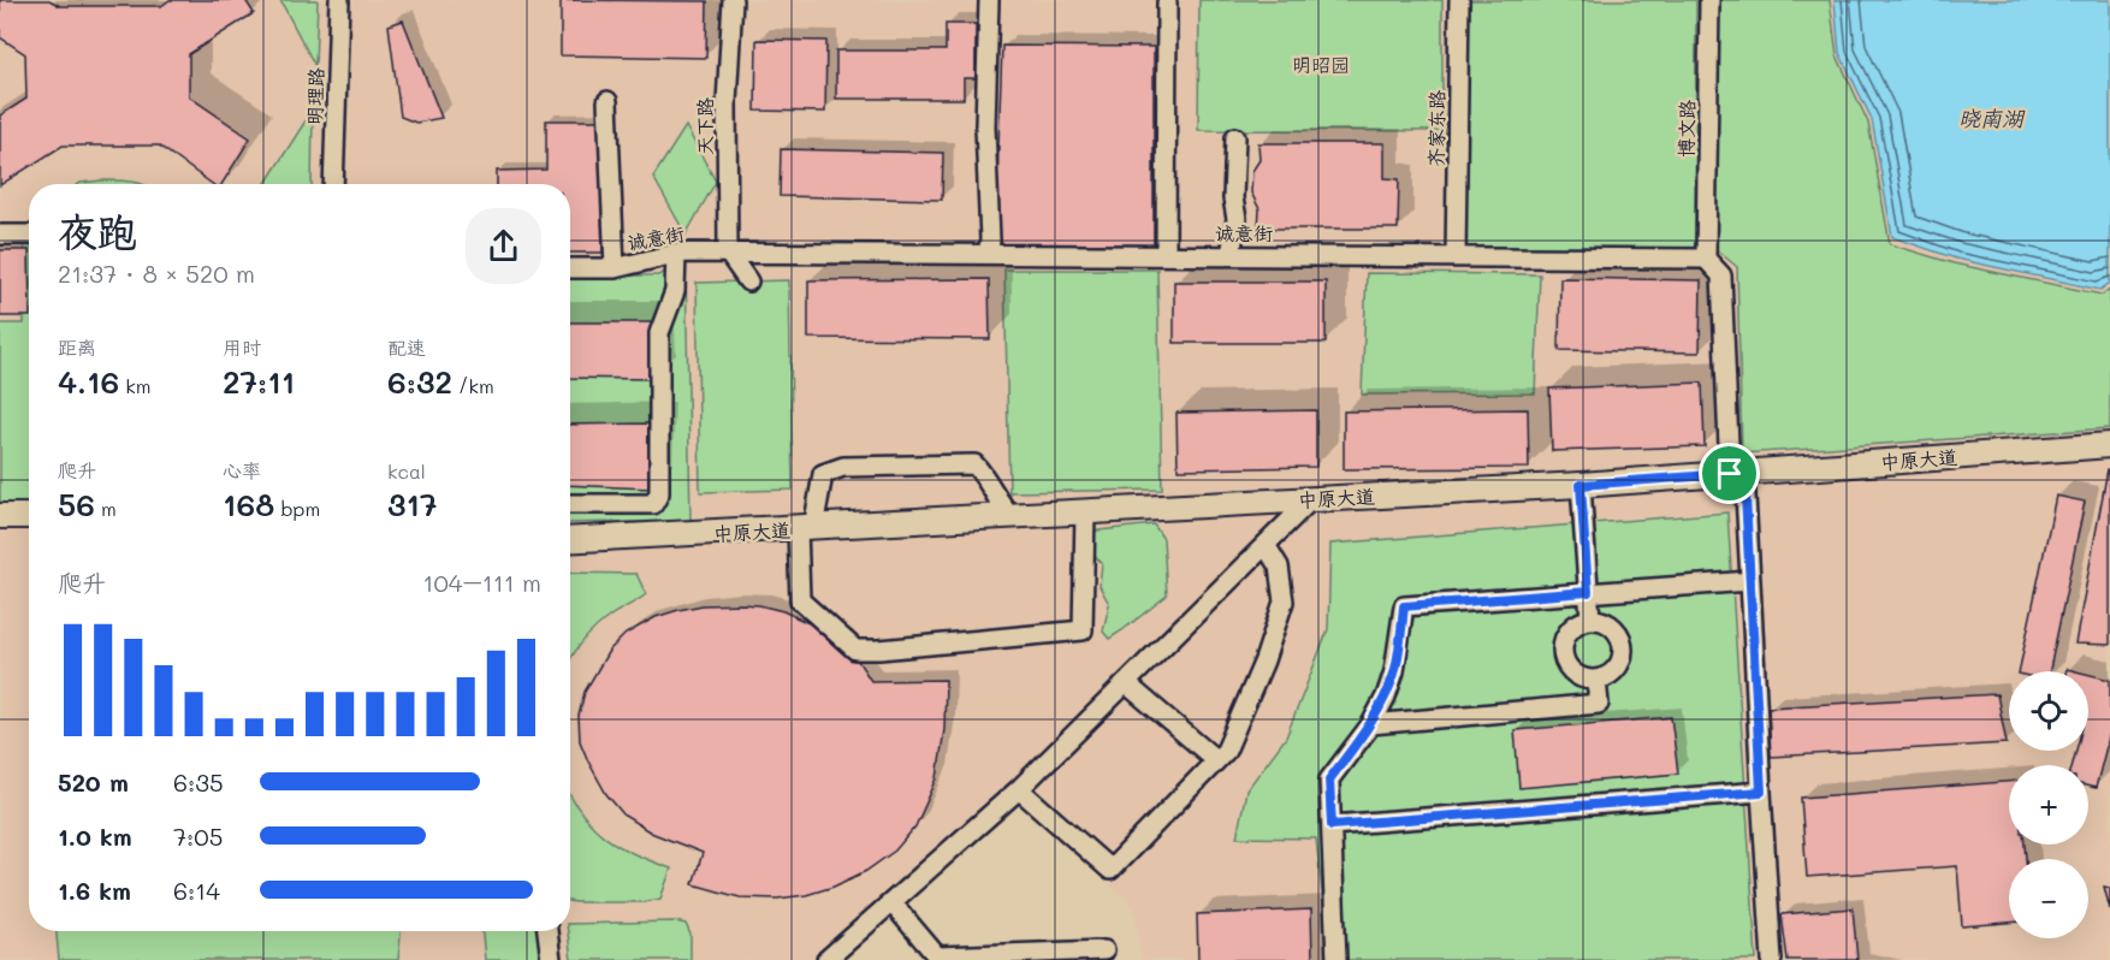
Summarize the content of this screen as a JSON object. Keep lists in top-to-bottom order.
{
  "streets": {
    "main road": ["中原大道"],
    "street": [
      "明理路",
      "天下路",
      "齐家东路",
      "博文路",
      "诚意街"
    ]
  },
  "crossings": [
    ["天下路", "诚意街"],
    ["齐家东路", "诚意街"],
    ["博文路", "诚意街"]
  ],
  "water": ["晓南湖"],
  "parks": ["明昭园"],
  "page": {
    "heading": ["夜跑", "21:37 · 8 × 520 m"],
    "stats": [
      ["距离", "4.16 km"],
      ["用时", "27:11"],
      ["配速", "6:32 /km"],
      ["爬升", "56 m"],
      ["心率", "168 bpm"],
      ["kcal", "317"]
    ],
    "chart": ["爬升", "104–111 m"],
    "map_buttons": ["+", "−"],
    "list": [
      {
        "name": "520 m",
        "note": "6:35"
      },
      {
        "name": "1.0 km",
        "note": "7:05"
      },
      {
        "name": "1.6 km",
        "note": "6:14"
      }
    ]
  }
}
